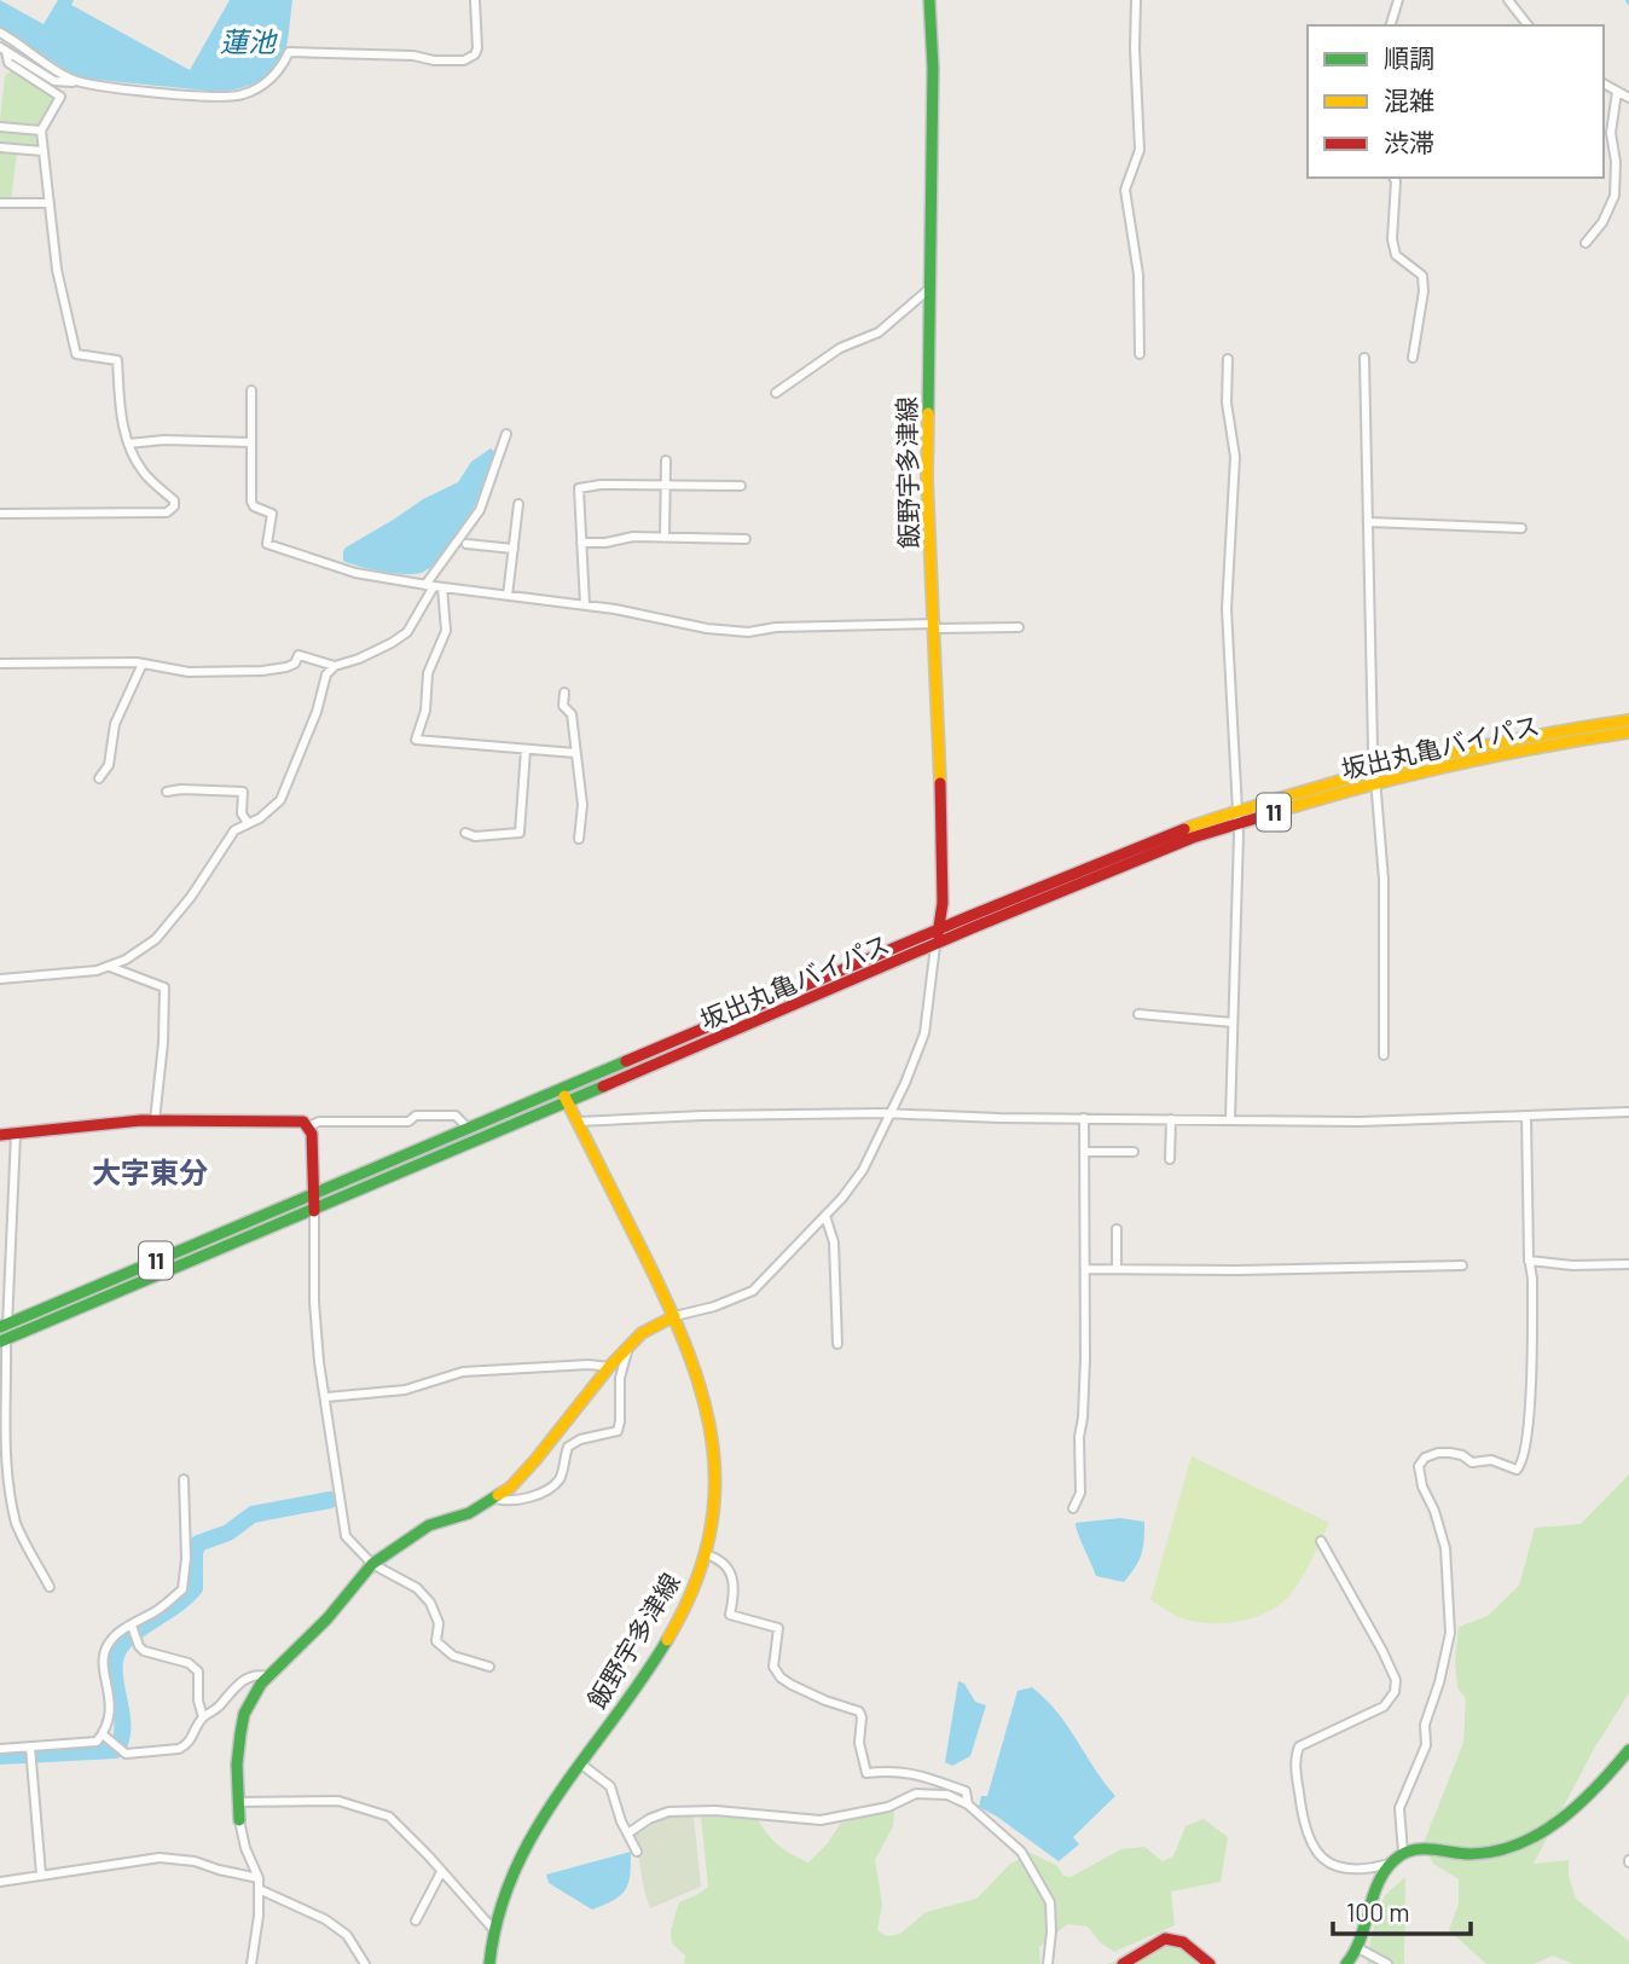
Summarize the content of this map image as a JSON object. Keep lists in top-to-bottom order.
{
  "streets": {
    "main road": ["飯野宇多津線", "坂出丸亀バイパス", "11"]
  },
  "crossings": [
    ["飯野宇多津線", "坂出丸亀バイパス"]
  ],
  "districts": ["大字東分"],
  "water": ["蓮池"],
  "legend": ["順調", "混雑", "渋滞"],
  "scale_bar": "100 m"
}
